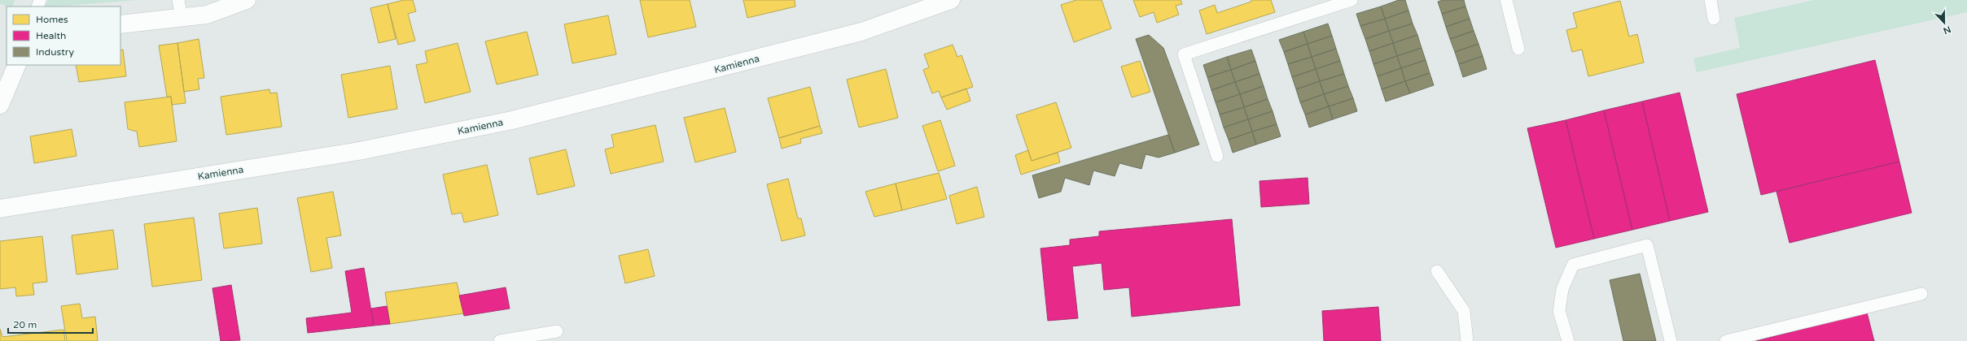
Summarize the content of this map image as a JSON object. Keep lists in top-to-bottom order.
{
  "streets": {
    "street": ["Kamienna"]
  },
  "legend": ["Homes", "Health", "Industry"],
  "scale_bar": "20 m",
  "north": "bottom"
}
